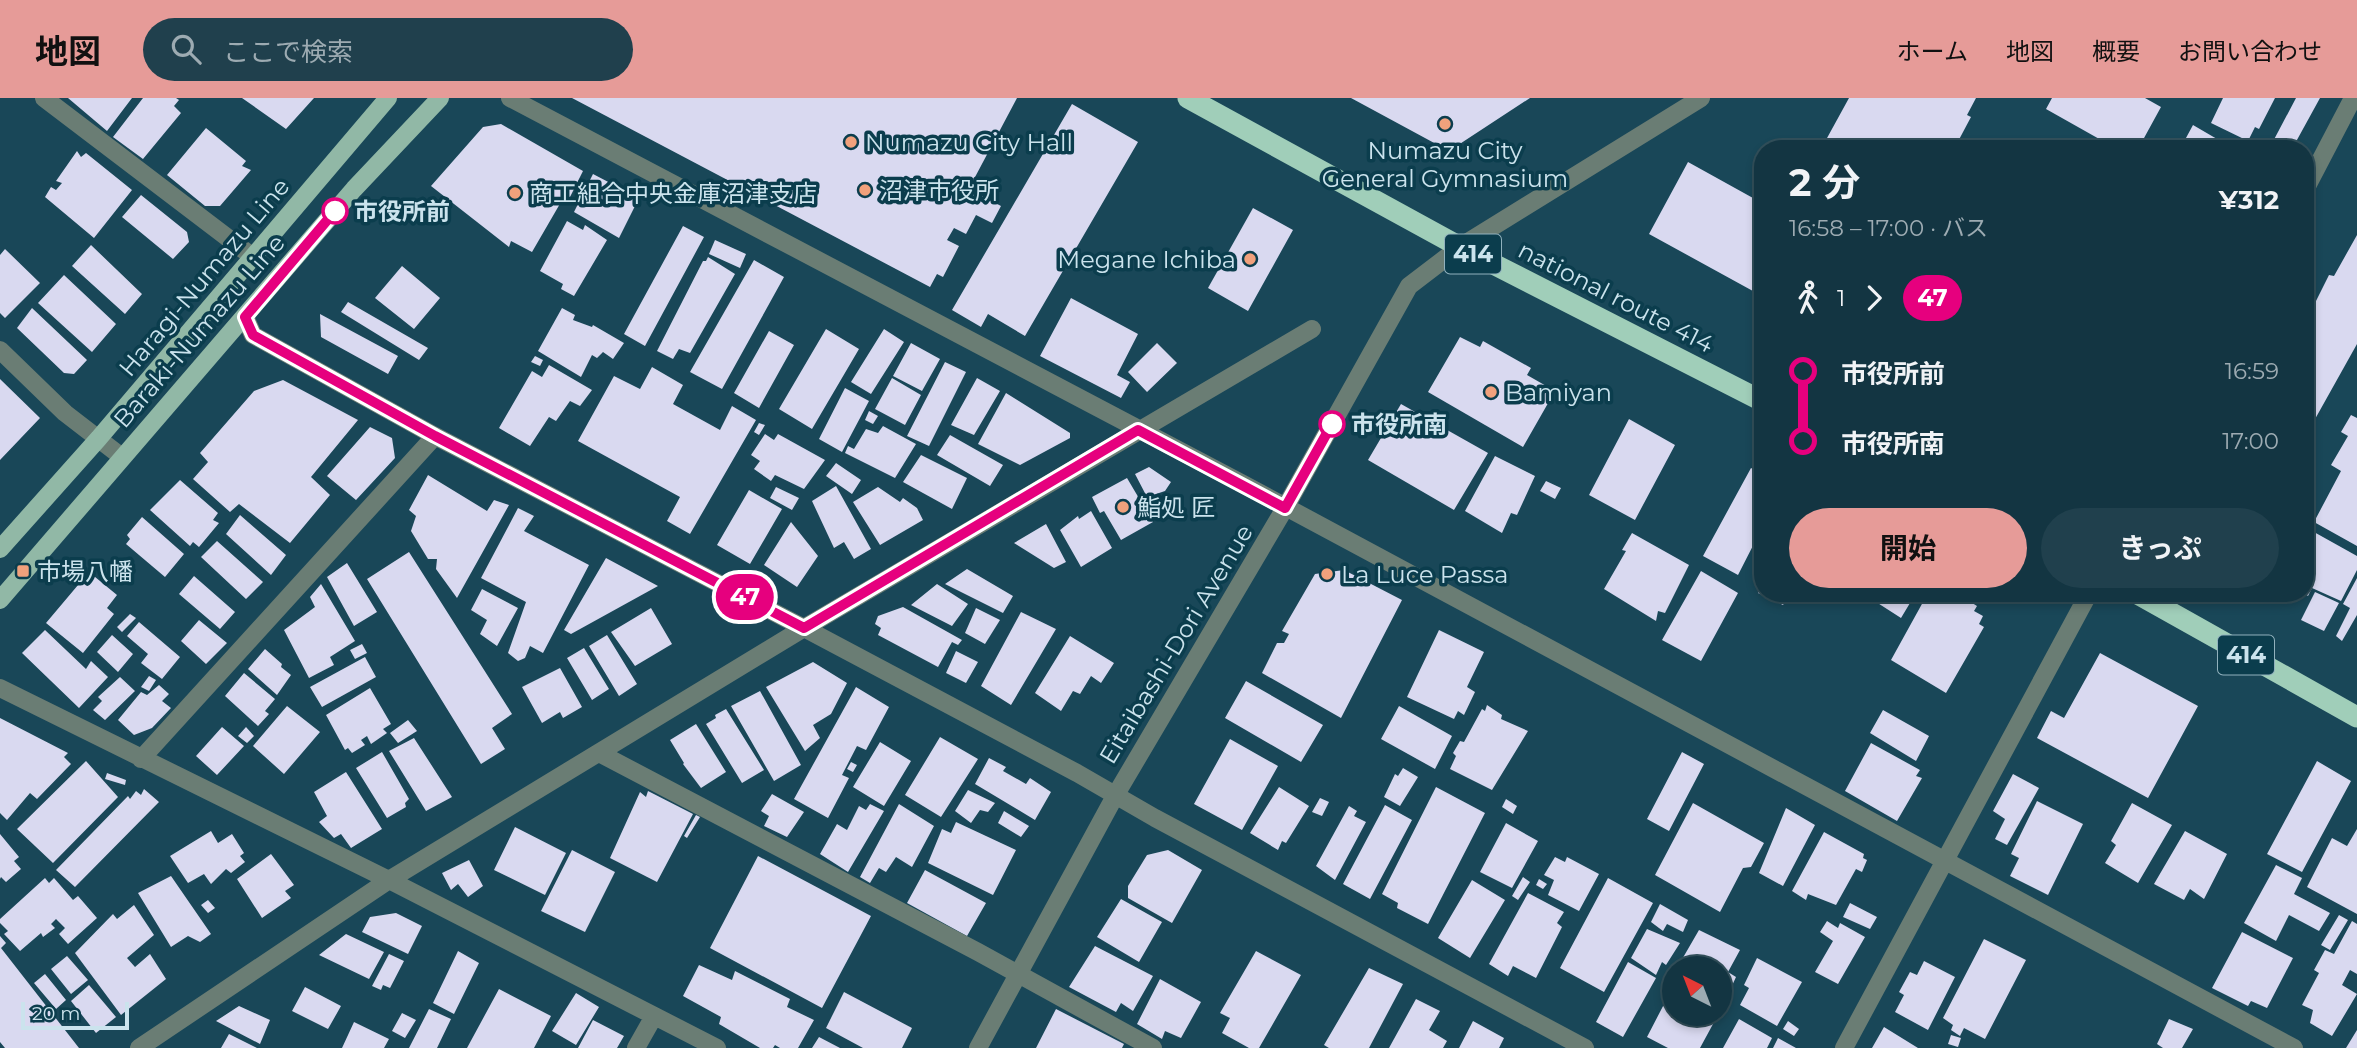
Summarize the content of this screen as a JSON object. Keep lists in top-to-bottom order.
{
  "streets": {
    "highway": ["414", "national route 414"],
    "main road": ["Haragi-Numazu Line", "Baraki-Numazu Line"],
    "street": ["Eitaibashi-Dori Avenue"]
  },
  "crossings": [
    ["national route 414", "Eitaibashi-Dori Avenue"]
  ],
  "places": {
    "other": [
      "Numazu City General Gymnasium",
      "Numazu City Hall",
      "沼津市役所",
      "商工組合中央金庫沼津支店",
      "市役所前",
      "Megane Ichiba",
      "Bamiyan",
      "市役所南",
      "鮨処 匠",
      "La Luce Passa"
    ],
    "transit": ["市場八幡"]
  },
  "lines": ["bus line 47"],
  "scale_bar": "20 m",
  "north": "top left",
  "page": {
    "header": "地図",
    "search": "ここで検索",
    "nav": [
      "ホーム",
      "地図",
      "概要",
      "お問い合わせ"
    ],
    "on_map": "47",
    "heading": ["2 分", "16:58 – 17:00 · バス", "¥312"],
    "legs": ["1", "47"],
    "list": [
      {
        "name": "市役所前",
        "value": "16:59"
      },
      {
        "name": "市役所南",
        "value": "17:00"
      }
    ],
    "buttons": ["開始", "きっぷ"],
    "scale": "20 m"
  }
}
